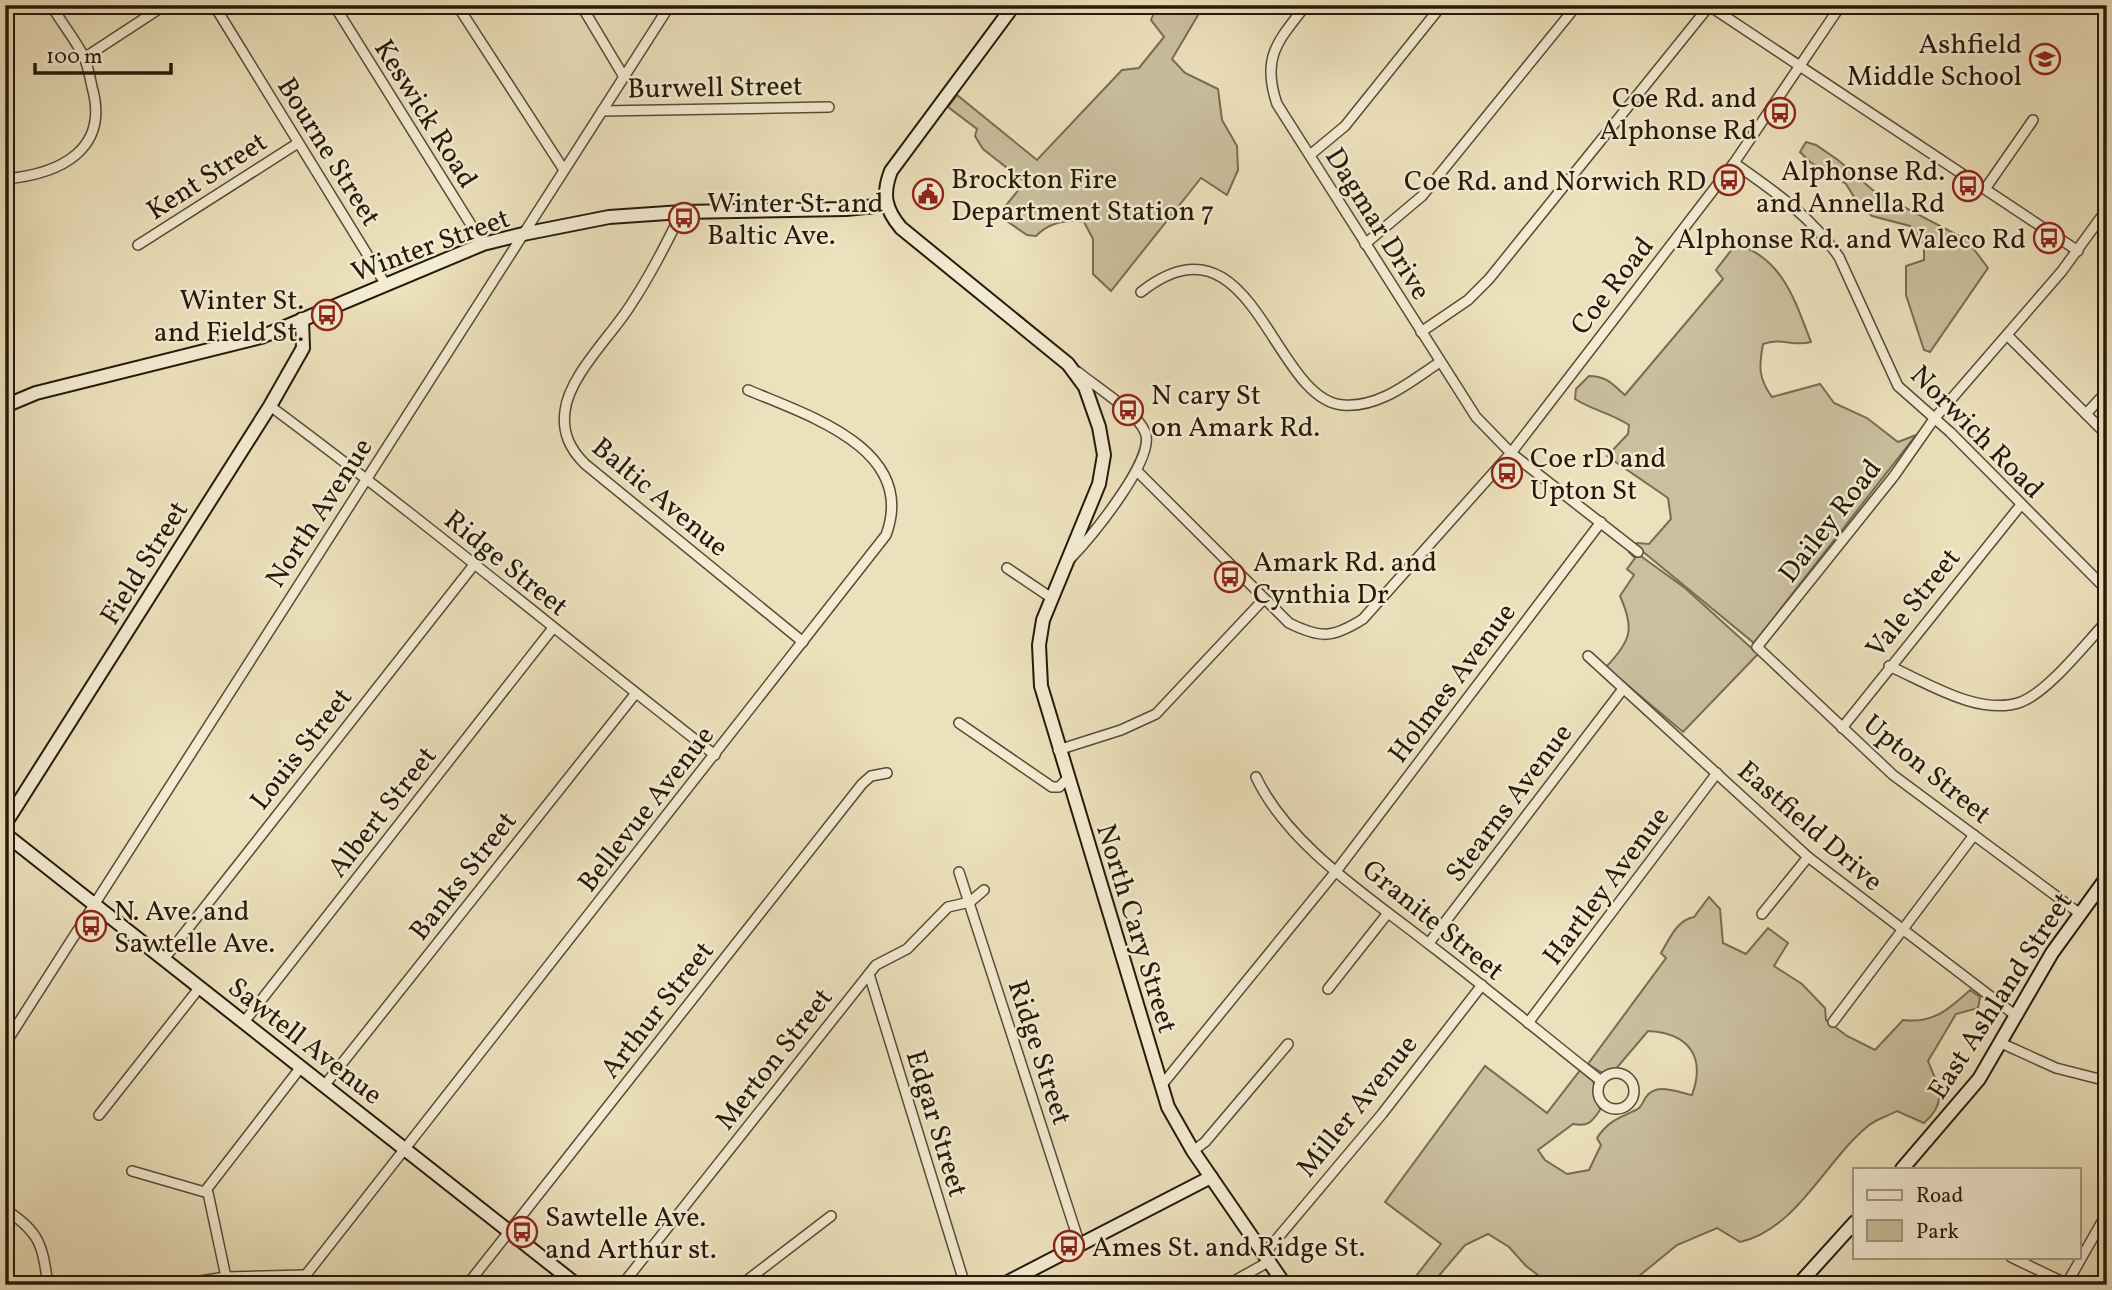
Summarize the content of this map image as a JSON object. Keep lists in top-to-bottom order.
{
  "streets": {
    "street": [
      "Burwell Street",
      "Keswick Road",
      "Bourne Street",
      "Kent Street",
      "Dagmar Drive",
      "Winter Street",
      "Coe Road",
      "Norwich Road",
      "Baltic Avenue",
      "North Avenue",
      "Dailey Road",
      "Field Street",
      "Ridge Street",
      "Vale Street",
      "Holmes Avenue",
      "Louis Street",
      "Upton Street",
      "Stearns Avenue",
      "Bellevue Avenue",
      "Albert Street",
      "Eastfield Drive",
      "Banks Street",
      "Hartley Avenue",
      "Granite Street",
      "North Cary Street",
      "East Ashland Street",
      "Arthur Street",
      "Sawtell Avenue",
      "Merton Street",
      "Miller Avenue",
      "Edgar Street"
    ]
  },
  "crossings": [
    ["Burwell Street", "North Avenue"],
    ["Keswick Road", "Winter Street"],
    ["Bourne Street", "Kent Street"],
    ["Bourne Street", "Winter Street"],
    ["Dagmar Drive", "Coe Road"],
    ["Winter Street", "Baltic Avenue"],
    ["Winter Street", "North Avenue"],
    ["Winter Street", "Field Street"],
    ["Winter Street", "North Cary Street"],
    ["Coe Road", "Norwich Road"],
    ["Coe Road", "North Cary Street"],
    ["Norwich Road", "Dailey Road"],
    ["Norwich Road", "Vale Street"],
    ["Baltic Avenue", "Bellevue Avenue"],
    ["North Avenue", "Ridge Street"],
    ["North Avenue", "Sawtell Avenue"],
    ["Dailey Road", "Upton Street"],
    ["Field Street", "Ridge Street"],
    ["Ridge Street", "Louis Street"],
    ["Ridge Street", "Bellevue Avenue"],
    ["Ridge Street", "Albert Street"],
    ["Ridge Street", "Banks Street"],
    ["Ridge Street", "Merton Street"],
    ["Vale Street", "Upton Street"],
    ["Holmes Avenue", "Granite Street"],
    ["Holmes Avenue", "North Cary Street"],
    ["Louis Street", "Sawtell Avenue"],
    ["Upton Street", "East Ashland Street"],
    ["Stearns Avenue", "Eastfield Drive"],
    ["Stearns Avenue", "Granite Street"],
    ["Bellevue Avenue", "Sawtell Avenue"],
    ["Albert Street", "Sawtell Avenue"],
    ["Eastfield Drive", "Hartley Avenue"],
    ["Eastfield Drive", "East Ashland Street"],
    ["Banks Street", "Sawtell Avenue"],
    ["Hartley Avenue", "Granite Street"],
    ["Granite Street", "Miller Avenue"],
    ["North Cary Street", "Miller Avenue"],
    ["Arthur Street", "Sawtell Avenue"],
    ["Merton Street", "Edgar Street"]
  ],
  "places": {
    "school or university": ["Ashfield Middle School"],
    "bus stop": [
      "Coe Rd. and Alphonse Rd",
      "Coe Rd. and Norwich RD",
      "Alphonse Rd. and Annella Rd",
      "Winter St. and Baltic Ave.",
      "Alphonse Rd. and Waleco Rd",
      "Winter St. and Field St.",
      "N cary St on Amark Rd.",
      "Coe rD and Upton St",
      "Amark Rd. and Cynthia Dr",
      "N. Ave. and Sawtelle Ave.",
      "Sawtelle Ave. and Arthur st.",
      "Ames St. and Ridge St."
    ],
    "public building": ["Brockton Fire Department Station 7"]
  },
  "legend": ["Road", "Park"],
  "scale_bar": "100 m"
}
